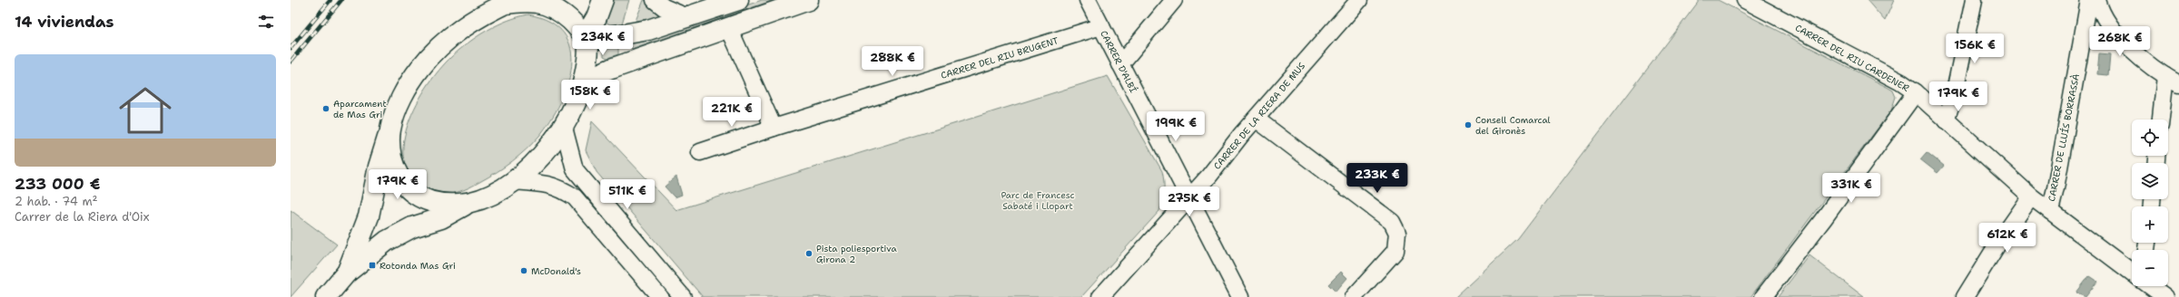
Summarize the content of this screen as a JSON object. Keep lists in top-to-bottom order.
{
  "streets": {
    "street": [
      "CARRER DEL RIU BRUGENT",
      "CARRER DEL RIU CARDENER",
      "CARRER D'ALBÍ",
      "CARRER DE LA RIERA DE MUS",
      "CARRER DE LLUÍS BORRASSÀ"
    ]
  },
  "crossings": [
    ["CARRER DEL RIU BRUGENT", "CARRER D'ALBÍ"],
    ["CARRER DEL RIU CARDENER", "CARRER DE LLUÍS BORRASSÀ"],
    ["CARRER D'ALBÍ", "CARRER DE LA RIERA DE MUS"]
  ],
  "parks": ["Parc de Francesc Sabaté i Llopart"],
  "places": {
    "other": [
      "Aparcament de Mas Gri",
      "Consell Comarcal del Gironès",
      "Pista poliesportiva Girona 2",
      "McDonald's"
    ],
    "transit": ["Rotonda Mas Gri"]
  },
  "page": {
    "heading": "14 viviendas",
    "price": [
      "234K €",
      "268K €",
      "156K €",
      "288K €",
      "158K €",
      "179K €",
      "221K €",
      "199K €",
      "233K €",
      "179K €",
      "331K €",
      "511K €",
      "275K €",
      "612K €"
    ],
    "list": [
      {
        "name": "233 000 €",
        "note": "2 hab. · 74 m² · Carrer de la Riera d'Oix"
      }
    ],
    "map_buttons": ["+", "−"]
  }
}
